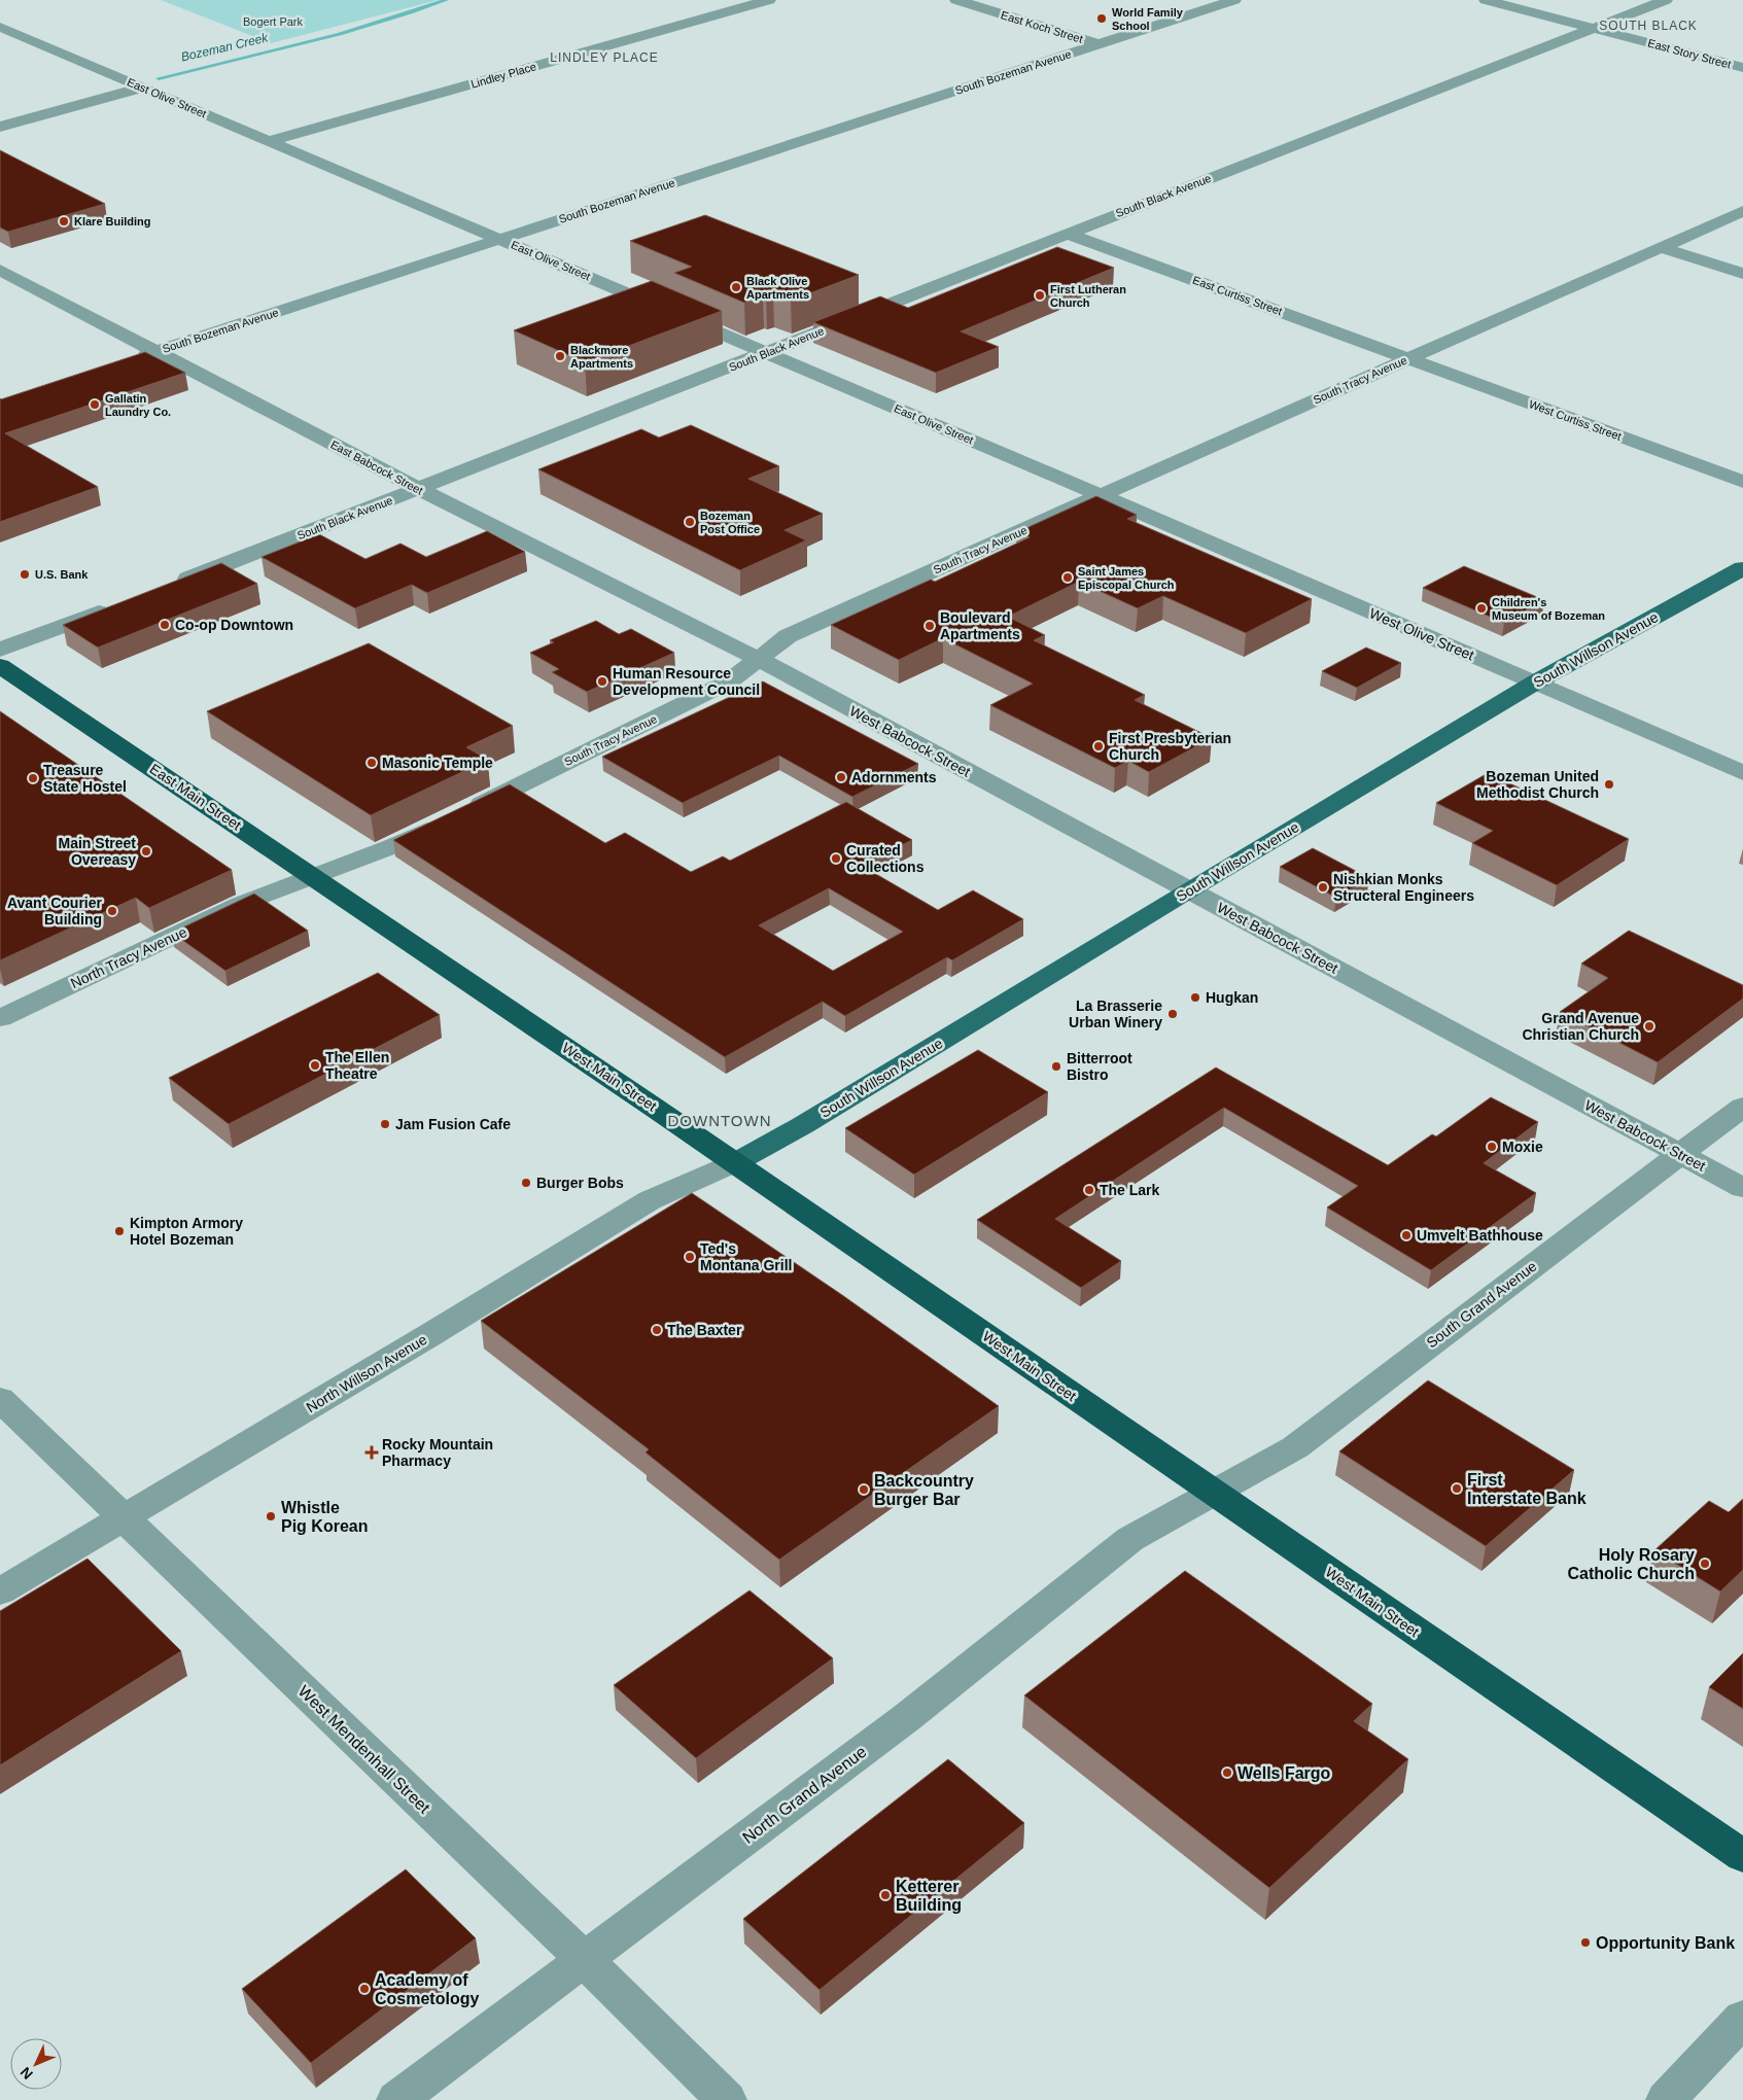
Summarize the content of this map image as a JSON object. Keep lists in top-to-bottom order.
{
  "streets": {
    "highway": ["East Main Street", "West Main Street"],
    "main road": ["South Willson Avenue"],
    "street": [
      "East Koch Street",
      "East Story Street",
      "South Bozeman Avenue",
      "Lindley Place",
      "East Olive Street",
      "South Black Avenue",
      "East Curtiss Street",
      "South Tracy Avenue",
      "West Curtiss Street",
      "East Babcock Street",
      "West Olive Street",
      "West Babcock Street",
      "North Tracy Avenue",
      "South Grand Avenue",
      "North Willson Avenue",
      "West Mendenhall Street",
      "North Grand Avenue"
    ]
  },
  "crossings": [
    ["East Koch Street", "South Bozeman Avenue"],
    ["East Story Street", "South Black Avenue"],
    ["South Bozeman Avenue", "East Olive Street"],
    ["South Bozeman Avenue", "East Babcock Street"],
    ["Lindley Place", "East Olive Street"],
    ["East Olive Street", "South Black Avenue"],
    ["East Olive Street", "South Tracy Avenue"],
    ["East Olive Street", "West Olive Street"],
    ["South Black Avenue", "East Curtiss Street"],
    ["South Black Avenue", "East Babcock Street"],
    ["East Curtiss Street", "South Tracy Avenue"],
    ["East Curtiss Street", "West Curtiss Street"],
    ["South Tracy Avenue", "West Curtiss Street"],
    ["South Tracy Avenue", "East Babcock Street"],
    ["South Tracy Avenue", "West Olive Street"],
    ["South Tracy Avenue", "West Babcock Street"],
    ["South Tracy Avenue", "East Main Street"],
    ["South Tracy Avenue", "North Tracy Avenue"],
    ["South Tracy Avenue", "West Main Street"],
    ["East Babcock Street", "West Babcock Street"],
    ["West Olive Street", "South Willson Avenue"],
    ["South Willson Avenue", "West Babcock Street"],
    ["South Willson Avenue", "West Main Street"],
    ["South Willson Avenue", "North Willson Avenue"],
    ["West Babcock Street", "South Grand Avenue"],
    ["East Main Street", "North Tracy Avenue"],
    ["East Main Street", "West Main Street"],
    ["North Tracy Avenue", "West Main Street"],
    ["West Main Street", "South Grand Avenue"],
    ["West Main Street", "North Willson Avenue"],
    ["West Main Street", "North Grand Avenue"],
    ["South Grand Avenue", "North Grand Avenue"],
    ["North Willson Avenue", "West Mendenhall Street"],
    ["West Mendenhall Street", "North Grand Avenue"]
  ],
  "districts": ["SOUTH BLACK", "LINDLEY PLACE", "DOWNTOWN"],
  "water": ["Bozeman Creek"],
  "parks": ["Bogert Park"],
  "places": {
    "other": [
      "World Family School",
      "Klare Building",
      "Black Olive Apartments",
      "First Lutheran Church",
      "Blackmore Apartments",
      "Gallatin Laundry Co.",
      "Bozeman Post Office",
      "U.S. Bank",
      "Saint James Episcopal Church",
      "Children's Museum of Bozeman",
      "Co-op Downtown",
      "Boulevard Apartments",
      "Human Resource Development Council",
      "First Presbyterian Church",
      "Masonic Temple",
      "Adornments",
      "Treasure State Hostel",
      "Bozeman United Methodist Church",
      "Main Street Overeasy",
      "Curated Collections",
      "Nishkian Monks Structeral Engineers",
      "Avant Courier Building",
      "Hugkan",
      "La Brasserie Urban Winery",
      "Grand Avenue Christian Church",
      "The Ellen Theatre",
      "Bitterroot Bistro",
      "Jam Fusion Cafe",
      "Moxie",
      "Burger Bobs",
      "The Lark",
      "Kimpton Armory Hotel Bozeman",
      "Umvelt Bathhouse",
      "Ted's Montana Grill",
      "The Baxter",
      "First Interstate Bank",
      "Backcountry Burger Bar",
      "Whistle Pig Korean",
      "Holy Rosary Catholic Church",
      "Wells Fargo",
      "Ketterer Building",
      "Opportunity Bank",
      "Academy of Cosmetology"
    ],
    "health": ["Rocky Mountain Pharmacy"]
  },
  "north": "bottom left"
}
